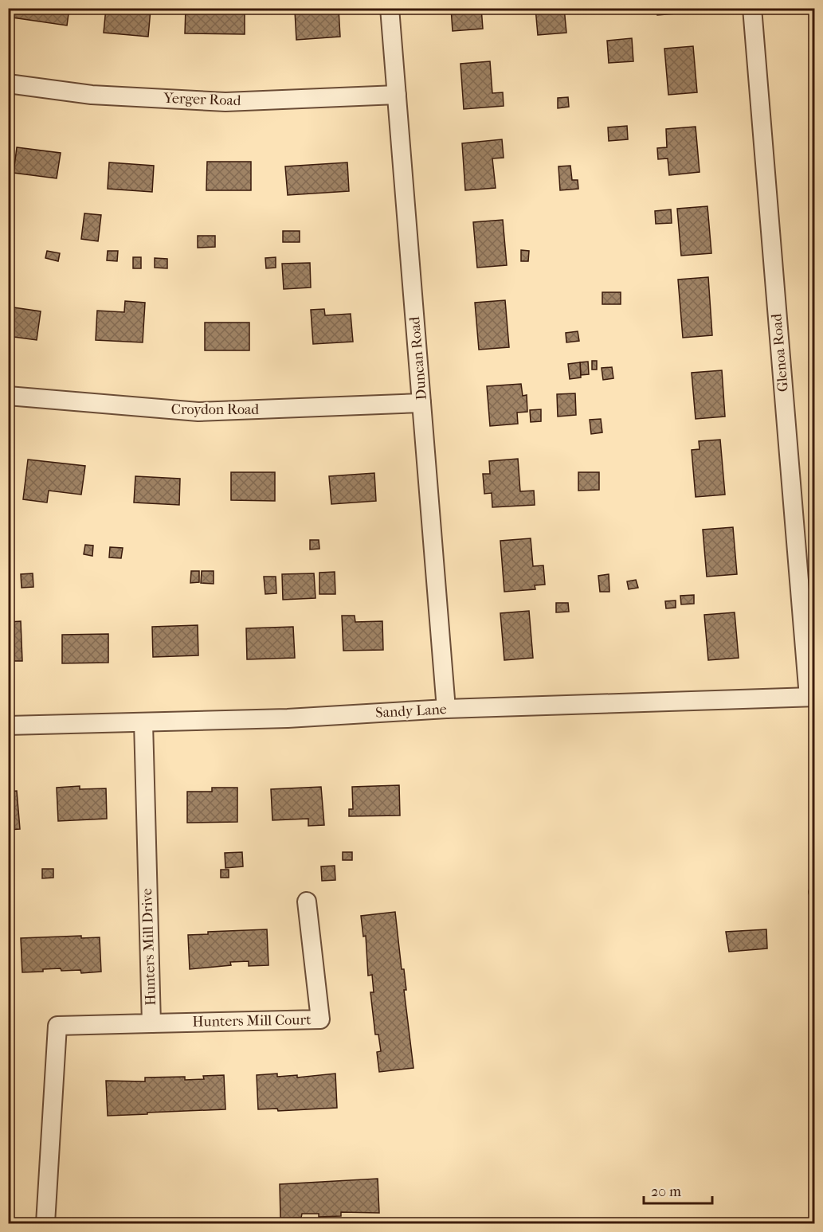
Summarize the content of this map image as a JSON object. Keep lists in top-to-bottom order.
{
  "streets": {
    "street": [
      "Yerger Road",
      "Glenoa Road",
      "Duncan Road",
      "Croydon Road",
      "Sandy Lane",
      "Hunters Mill Drive",
      "Hunters Mill Court"
    ]
  },
  "crossings": [
    ["Yerger Road", "Duncan Road"],
    ["Glenoa Road", "Sandy Lane"],
    ["Duncan Road", "Croydon Road"],
    ["Duncan Road", "Sandy Lane"],
    ["Sandy Lane", "Hunters Mill Drive"],
    ["Hunters Mill Drive", "Hunters Mill Court"]
  ],
  "scale_bar": "20 m"
}
